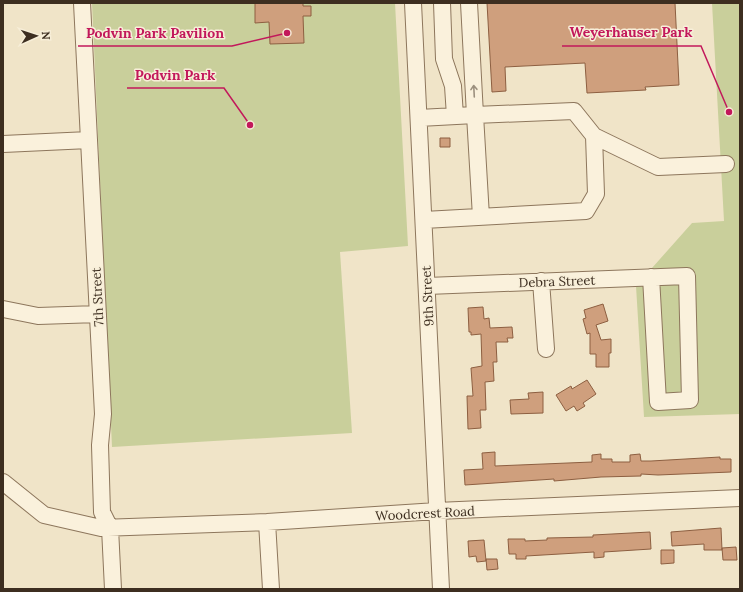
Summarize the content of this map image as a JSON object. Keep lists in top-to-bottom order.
{
  "streets": {
    "street": [
      "Debra Street",
      "9th Street",
      "7th Street",
      "Woodcrest Road"
    ]
  },
  "crossings": [
    ["Debra Street", "9th Street"],
    ["9th Street", "Woodcrest Road"],
    ["7th Street", "Woodcrest Road"]
  ],
  "places": ["Podvin Park Pavilion", "Weyerhauser Park", "Podvin Park"],
  "north": "right"
}
